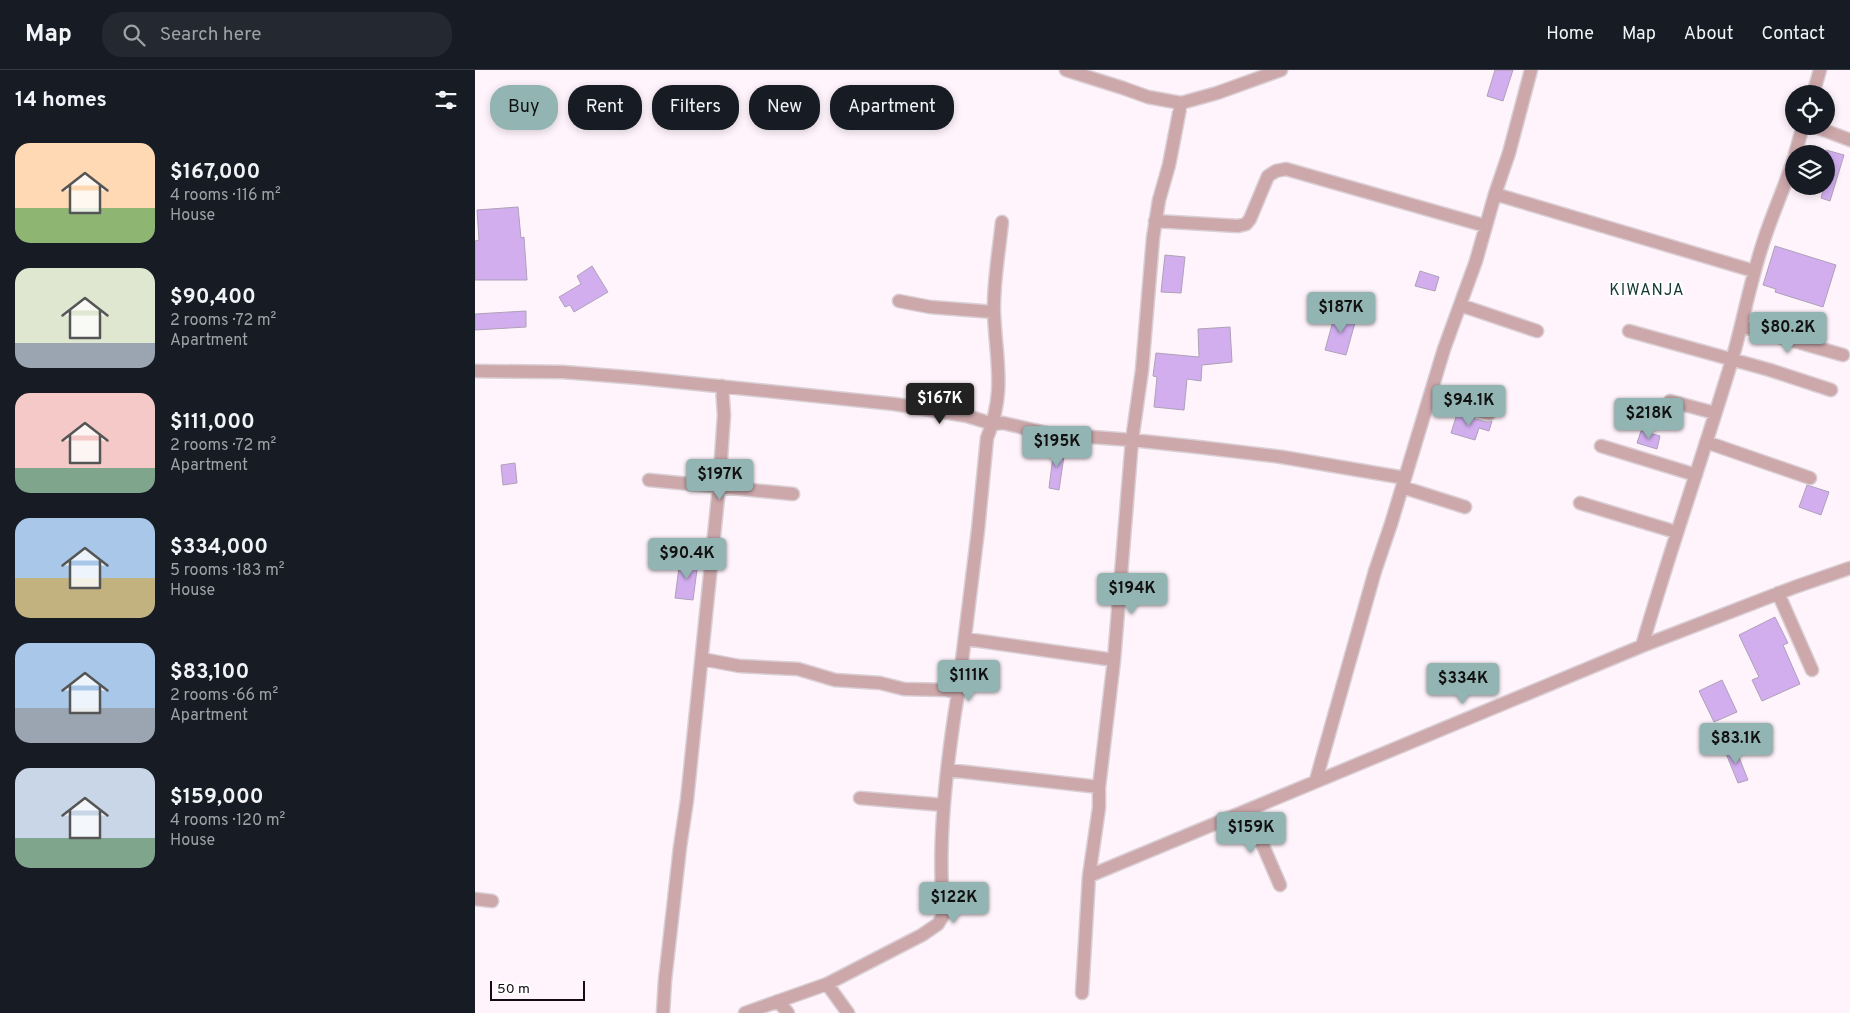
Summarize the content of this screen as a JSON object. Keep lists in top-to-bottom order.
{
  "districts": ["KIWANJA"],
  "scale_bar": "50 m",
  "page": {
    "header": "Map",
    "search": "Search here",
    "nav": [
      "Home",
      "Map",
      "About",
      "Contact"
    ],
    "heading": "14 homes",
    "chip": [
      "Buy",
      "Rent",
      "Filters",
      "New",
      "Apartment"
    ],
    "list": [
      {
        "name": "$167,000",
        "note": "4 rooms · 116 m² · House"
      },
      {
        "name": "$90,400",
        "note": "2 rooms · 72 m² · Apartment"
      },
      {
        "name": "$111,000",
        "note": "2 rooms · 72 m² · Apartment"
      },
      {
        "name": "$334,000",
        "note": "5 rooms · 183 m² · House"
      },
      {
        "name": "$83,100",
        "note": "2 rooms · 66 m² · Apartment"
      },
      {
        "name": "$159,000",
        "note": "4 rooms · 120 m² · House"
      }
    ],
    "price": [
      "$187K",
      "$80.2K",
      "$167K",
      "$94.1K",
      "$218K",
      "$195K",
      "$197K",
      "$90.4K",
      "$194K",
      "$111K",
      "$334K",
      "$83.1K",
      "$159K",
      "$122K"
    ],
    "scale": "50 m"
  }
}
